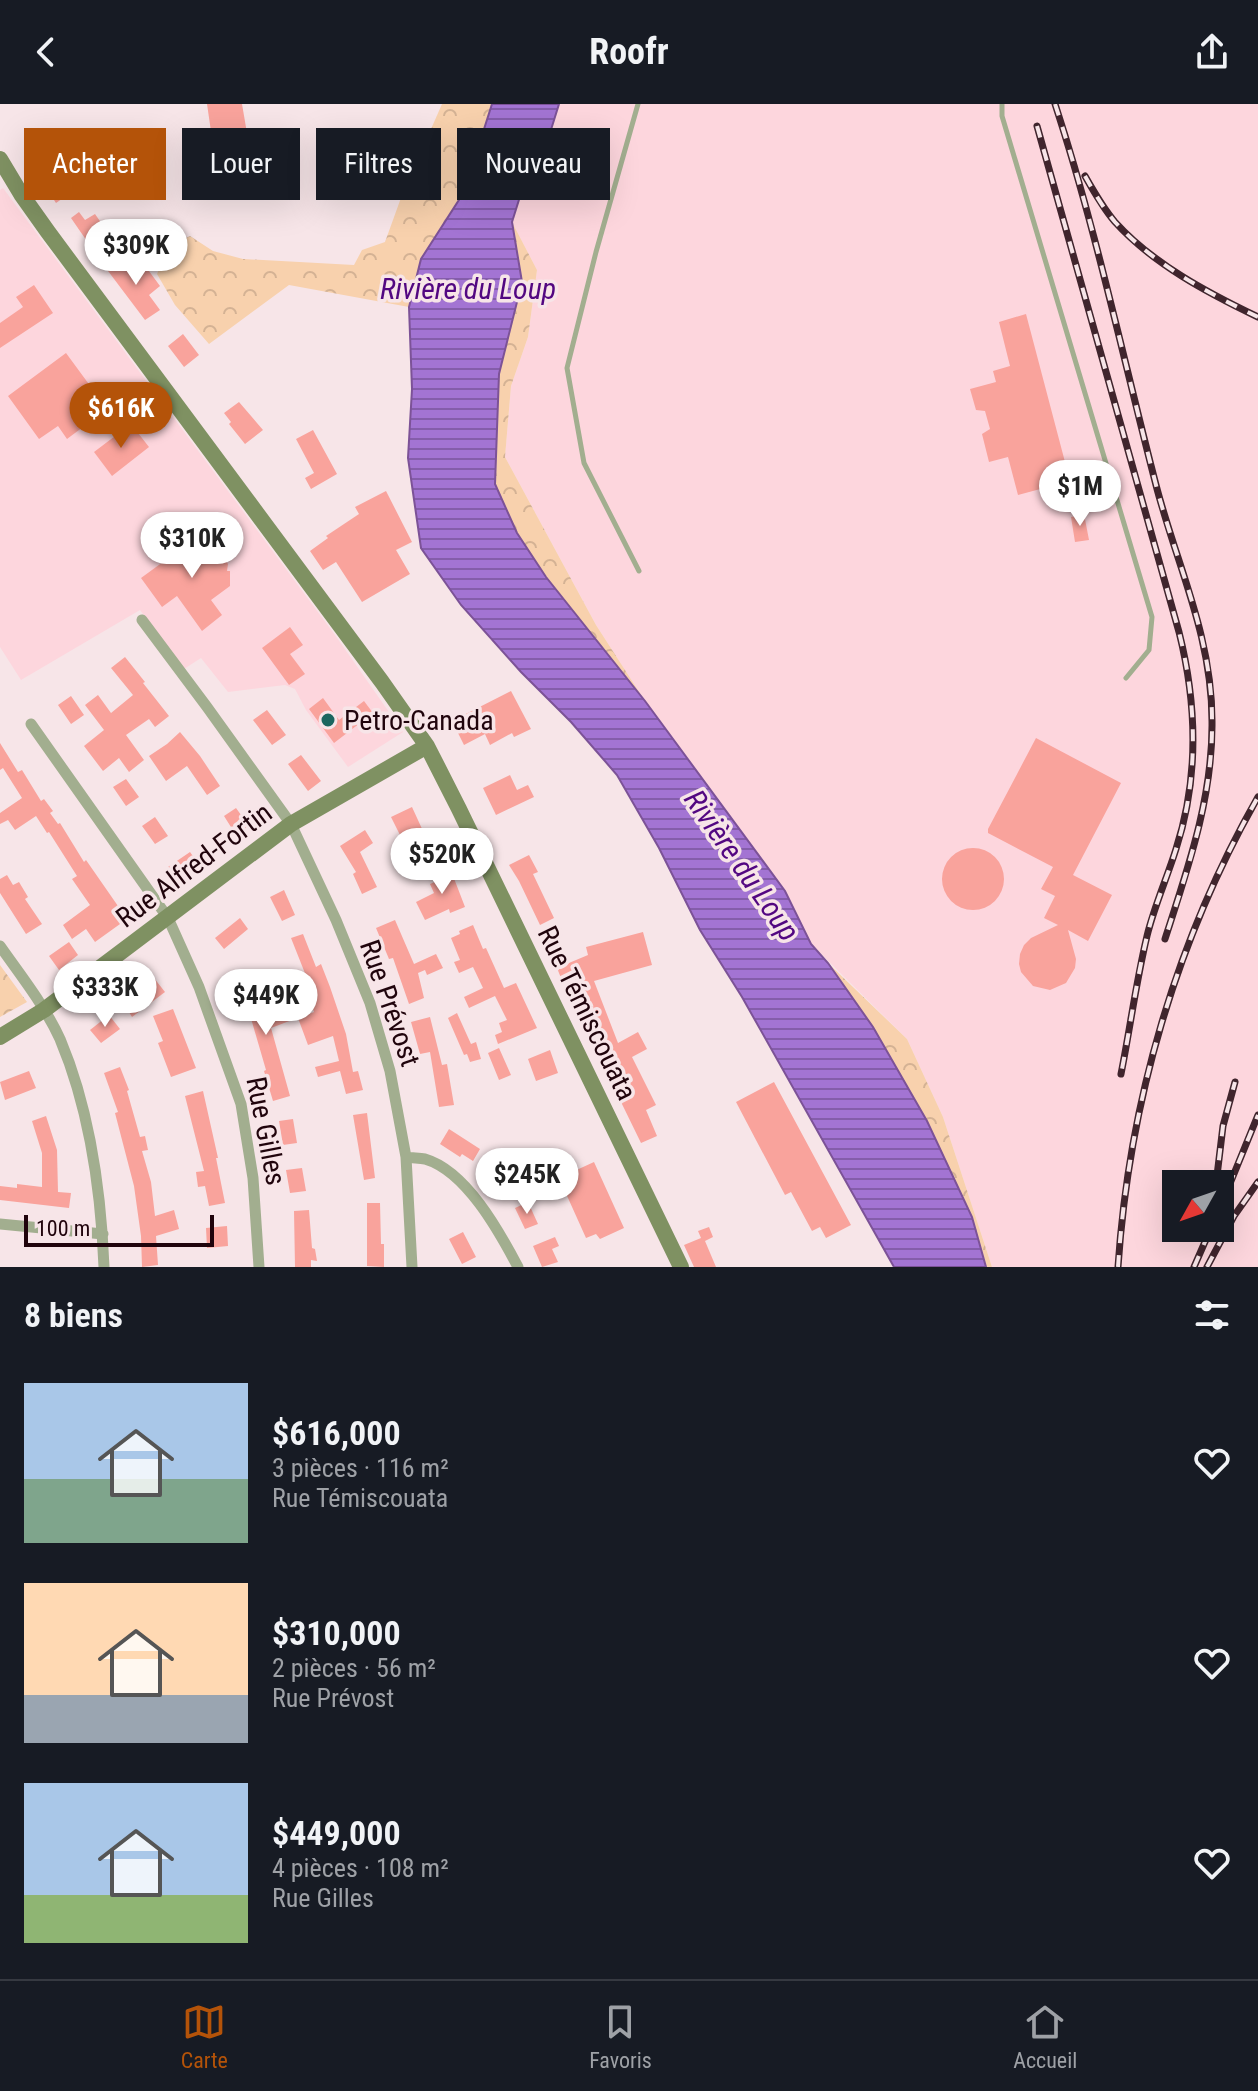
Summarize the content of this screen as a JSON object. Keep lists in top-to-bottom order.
{
  "streets": {
    "main road": ["Rue Alfred-Fortin", "Rue Témiscouata"],
    "street": ["Rue Prévost", "Rue Gilles"]
  },
  "crossings": [
    ["Rue Alfred-Fortin", "Rue Prévost"],
    ["Rue Alfred-Fortin", "Rue Témiscouata"],
    ["Rue Alfred-Fortin", "Rue Gilles"]
  ],
  "water": ["Rivière du Loup"],
  "places": ["Petro-Canada"],
  "scale_bar": "100 m",
  "north": "bottom left",
  "page": {
    "header": "Roofr",
    "chip": [
      "Acheter",
      "Louer",
      "Filtres",
      "Nouveau"
    ],
    "price": [
      "$309K",
      "$616K",
      "$1M",
      "$310K",
      "$520K",
      "$333K",
      "$449K",
      "$245K"
    ],
    "scale": "100 m",
    "heading": "8 biens",
    "list": [
      {
        "name": "$616,000",
        "note": "3 pièces · 116 m² · Rue Témiscouata"
      },
      {
        "name": "$310,000",
        "note": "2 pièces · 56 m² · Rue Prévost"
      },
      {
        "name": "$449,000",
        "note": "4 pièces · 108 m² · Rue Gilles"
      }
    ],
    "tabs": ["Carte", "Favoris", "Accueil"]
  }
}
